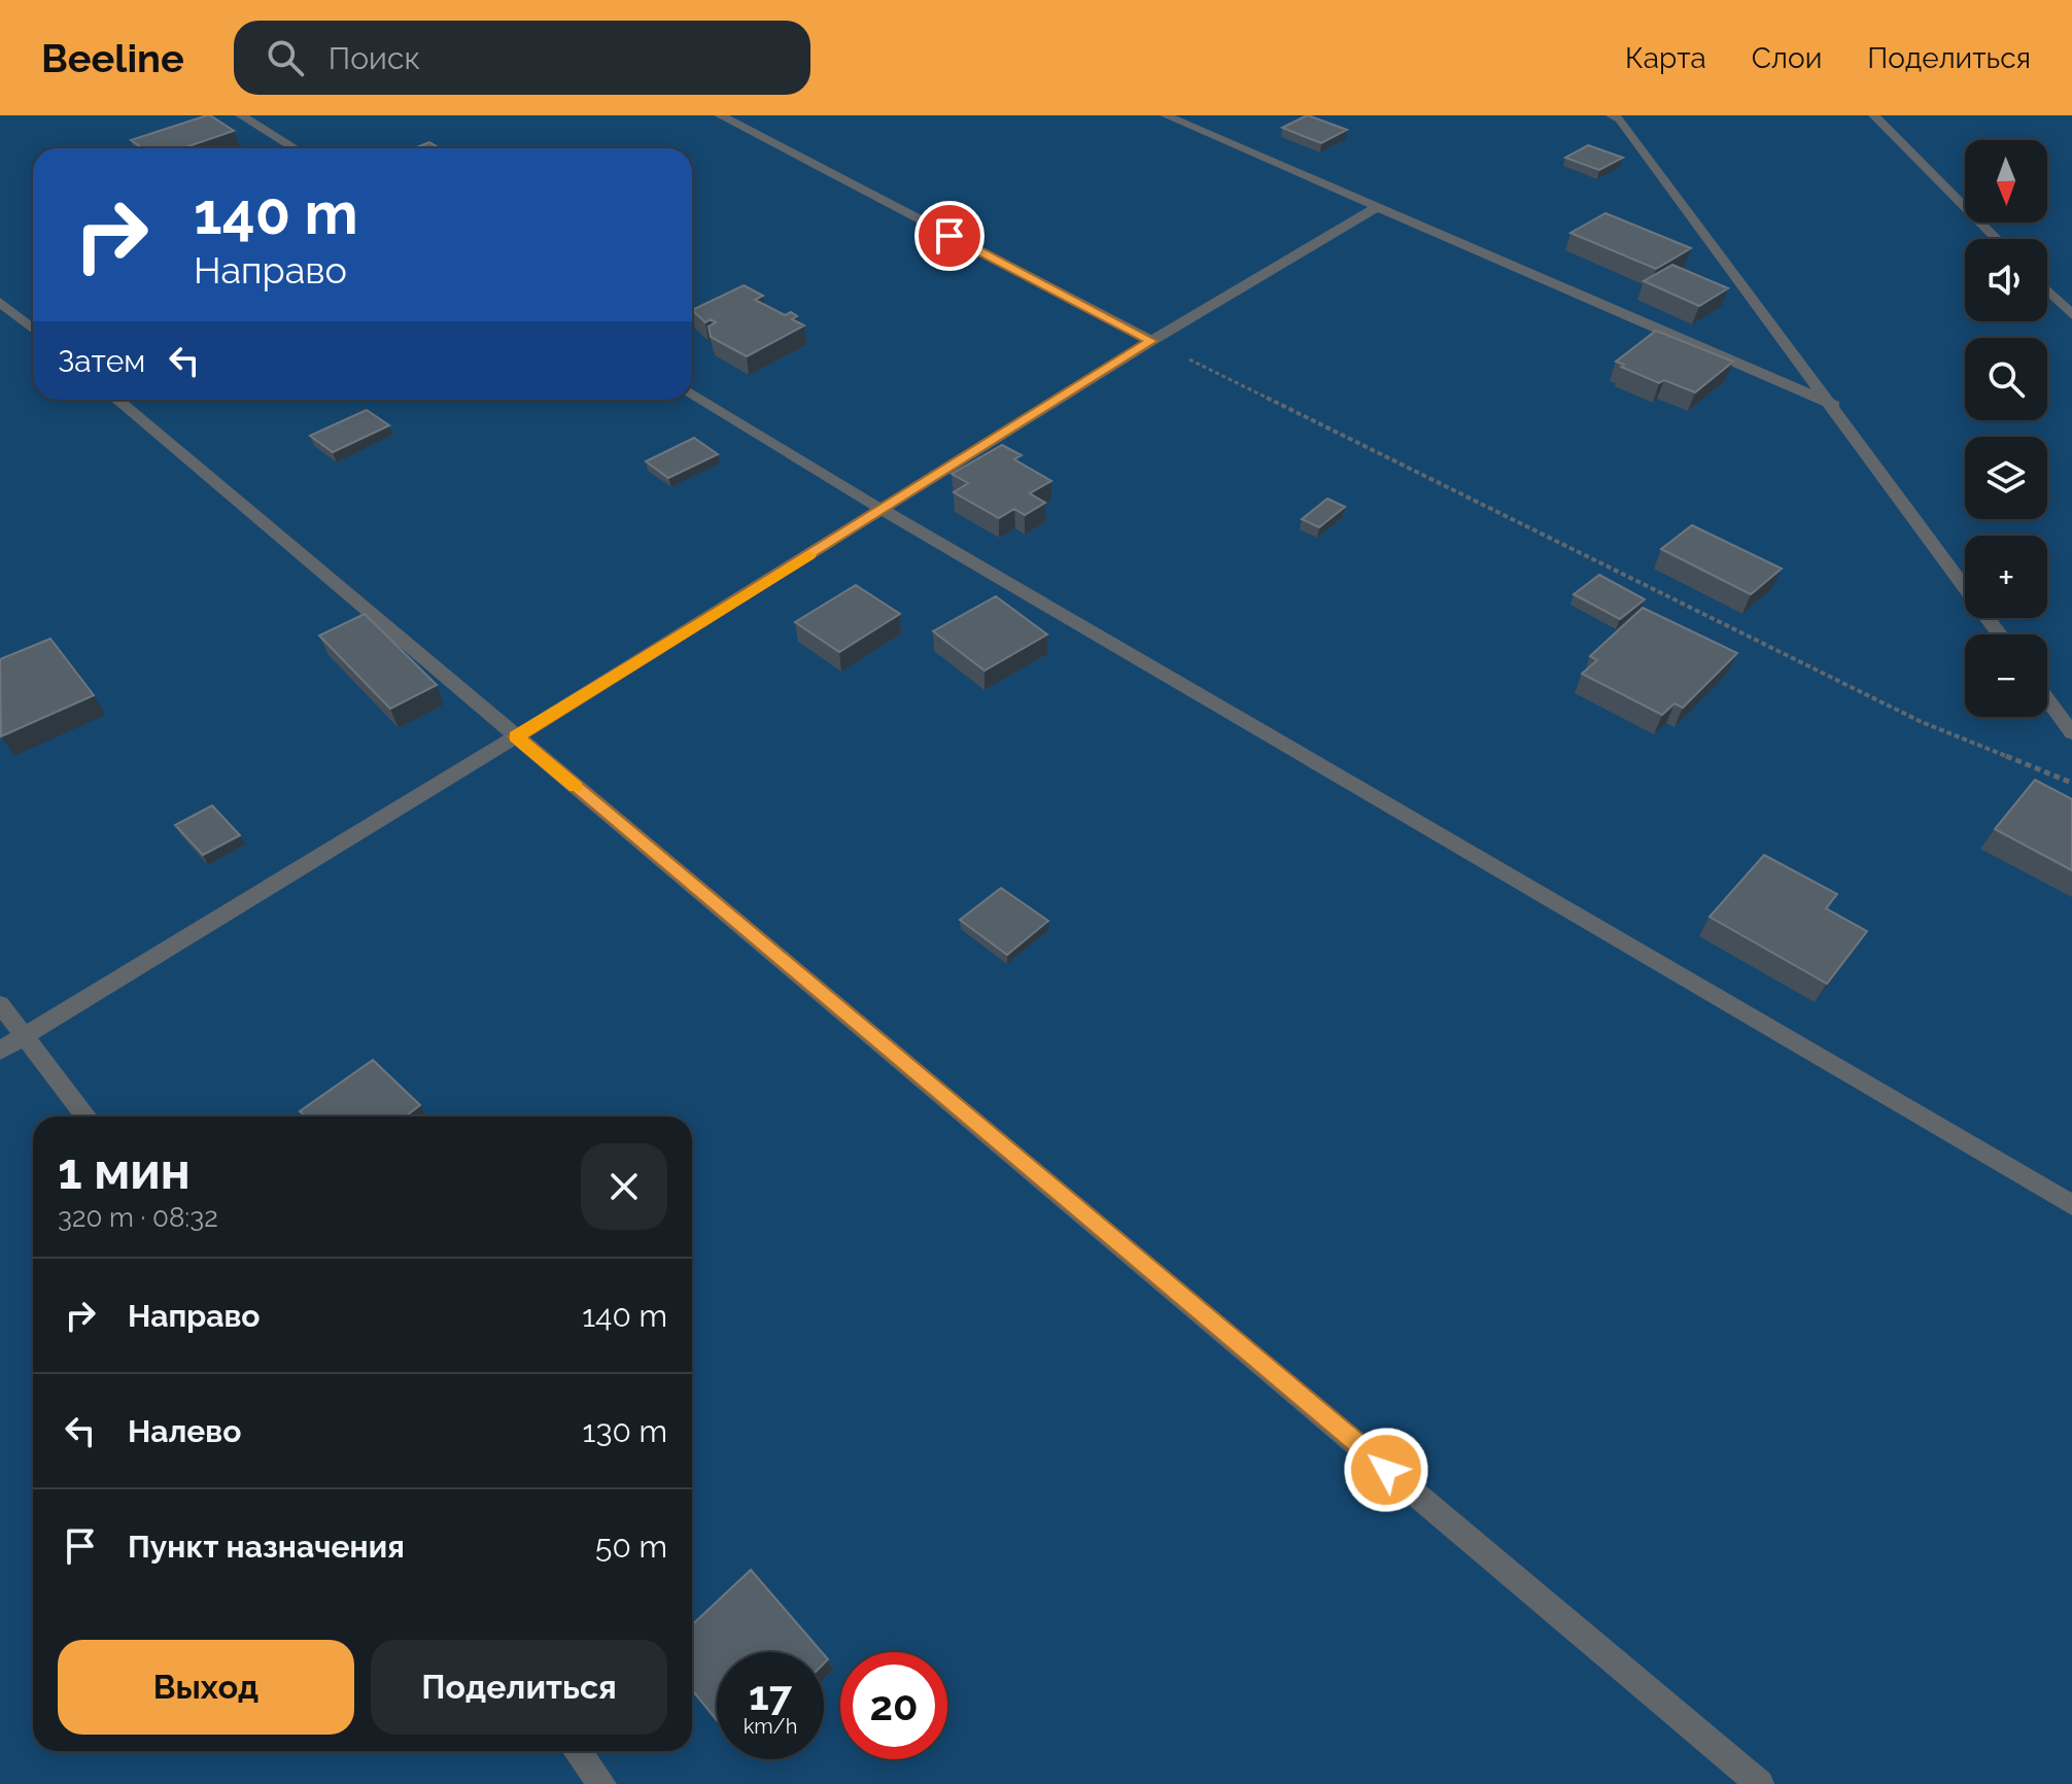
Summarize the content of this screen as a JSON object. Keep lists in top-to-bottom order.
{
  "north": "bottom",
  "page": {
    "header": "Beeline",
    "search": "Поиск",
    "nav": ["Карта", "Слои", "Поделиться"],
    "map_buttons": ["+", "−"],
    "turn": ["140 m", "Направо"],
    "then": "Затем",
    "heading": ["1 мин", "320 m · 08:32"],
    "list": [
      {
        "name": "Направо",
        "value": "140 m"
      },
      {
        "name": "Налево",
        "value": "130 m"
      },
      {
        "name": "Пункт назначения",
        "value": "50 m"
      }
    ],
    "buttons": ["Выход", "Поделиться"],
    "speed": "17 km/h",
    "limit": "20"
  }
}
